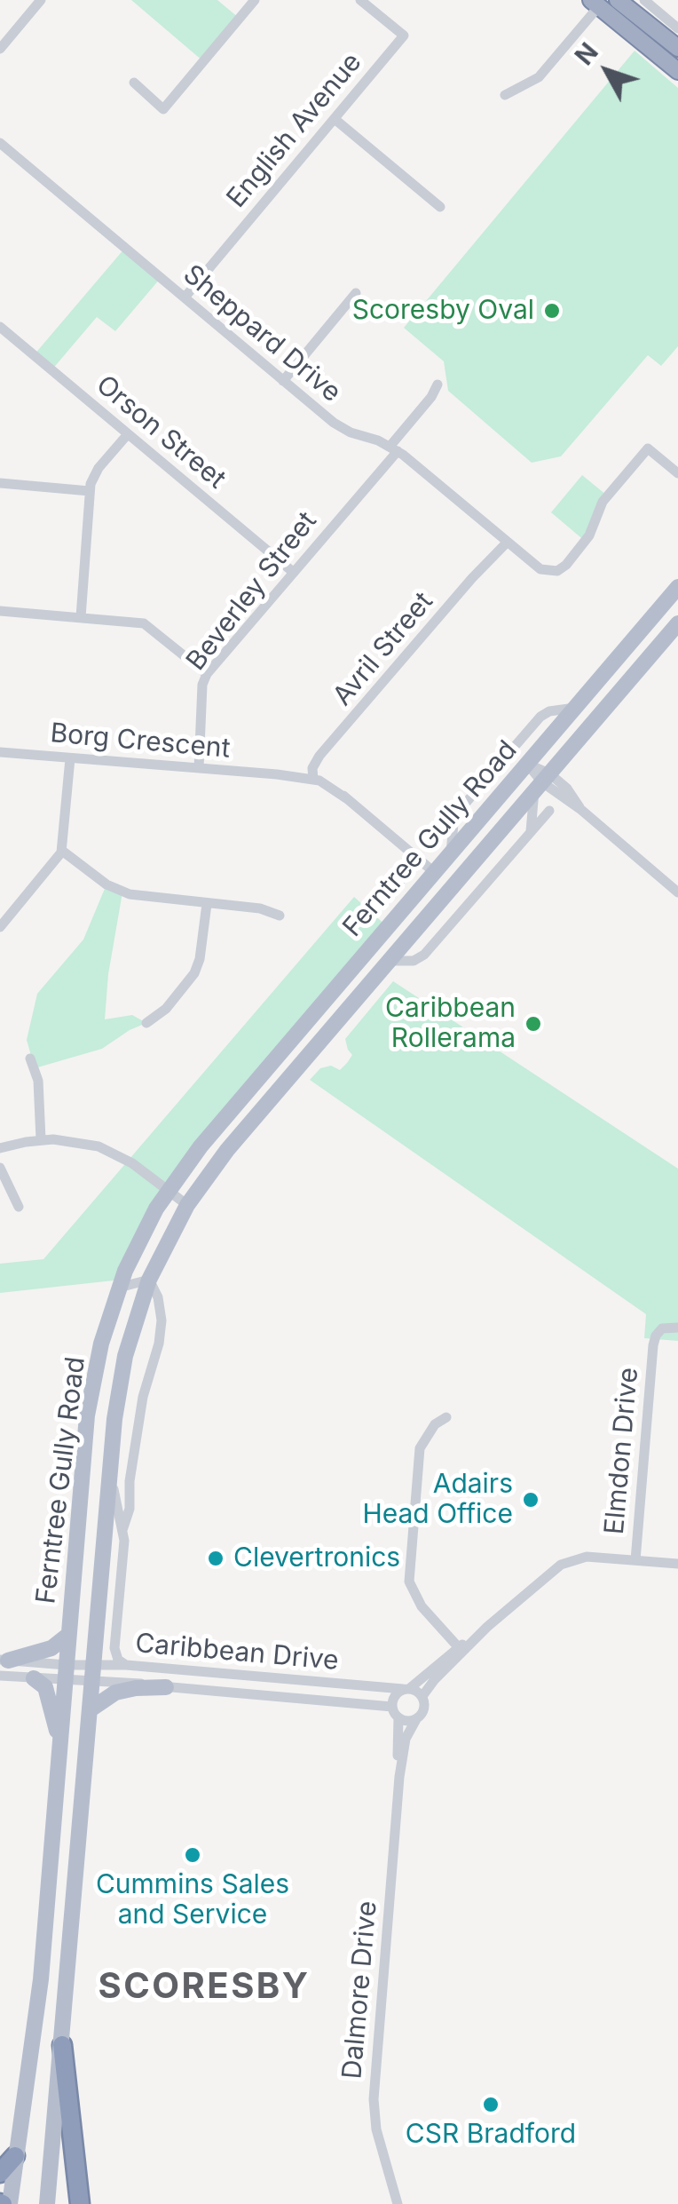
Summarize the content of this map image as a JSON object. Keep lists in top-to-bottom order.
{
  "streets": {
    "main road": ["Ferntree Gully Road"],
    "street": [
      "English Avenue",
      "Sheppard Drive",
      "Orson Street",
      "Beverley Street",
      "Avril Street",
      "Borg Crescent",
      "Elmdon Drive",
      "Caribbean Drive",
      "Dalmore Drive"
    ]
  },
  "crossings": [
    ["English Avenue", "Sheppard Drive"],
    ["Sheppard Drive", "Beverley Street"],
    ["Sheppard Drive", "Avril Street"],
    ["Orson Street", "Beverley Street"],
    ["Beverley Street", "Borg Crescent"],
    ["Avril Street", "Borg Crescent"],
    ["Borg Crescent", "Ferntree Gully Road"],
    ["Ferntree Gully Road", "Caribbean Drive"],
    ["Caribbean Drive", "Dalmore Drive"]
  ],
  "districts": ["SCORESBY"],
  "places": [
    "Scoresby Oval",
    "Caribbean Rollerama",
    "Adairs Head Office",
    "Clevertronics",
    "Cummins Sales and Service",
    "CSR Bradford"
  ],
  "north": "top left"
}
